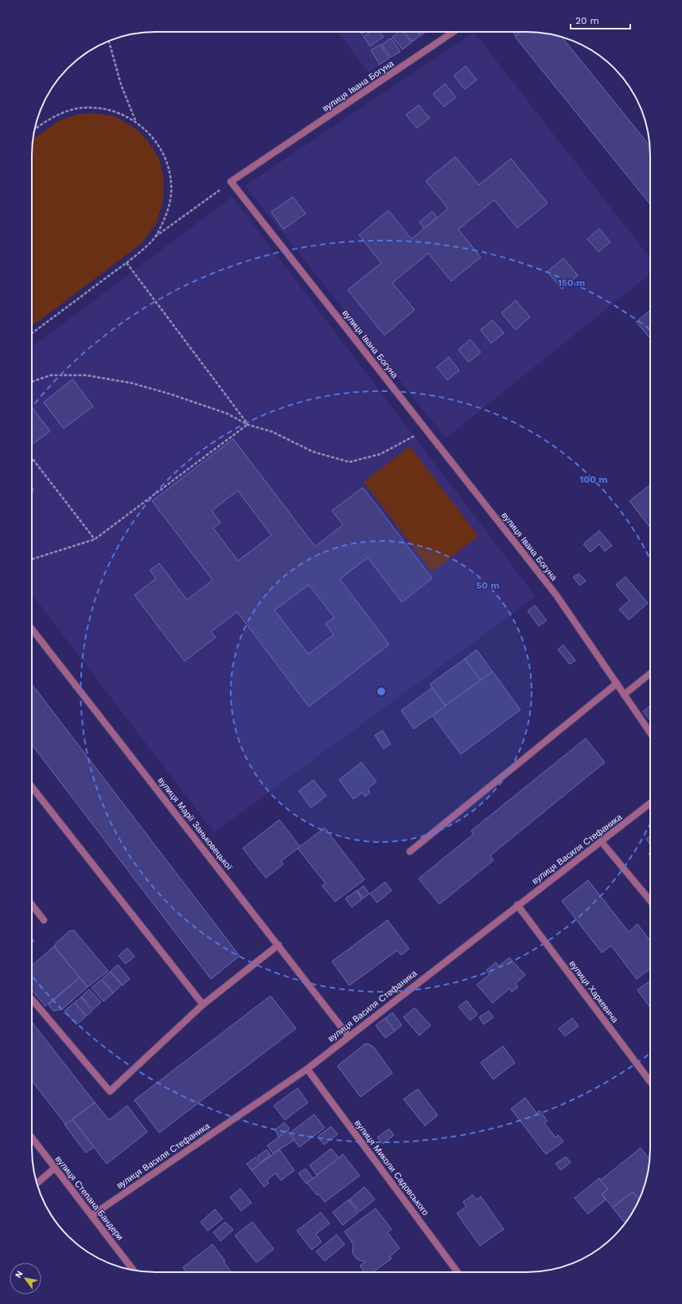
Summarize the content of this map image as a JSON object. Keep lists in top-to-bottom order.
{
  "streets": {
    "street": [
      "вулиця Івана Богуна",
      "вулиця Марії Заньковецької",
      "вулиця Василя Стефаника",
      "вулиця Харкевича",
      "вулиця Миколи Садовського",
      "вулиця Степана Бандери"
    ]
  },
  "crossings": [
    ["вулиця Марії Заньковецької", "вулиця Василя Стефаника"],
    ["вулиця Василя Стефаника", "вулиця Харкевича"],
    ["вулиця Василя Стефаника", "вулиця Миколи Садовського"],
    ["вулиця Василя Стефаника", "вулиця Степана Бандери"]
  ],
  "scale_bar": "20 m",
  "north": "top left",
  "rings": ["150 m", "100 m", "50 m"]
}
